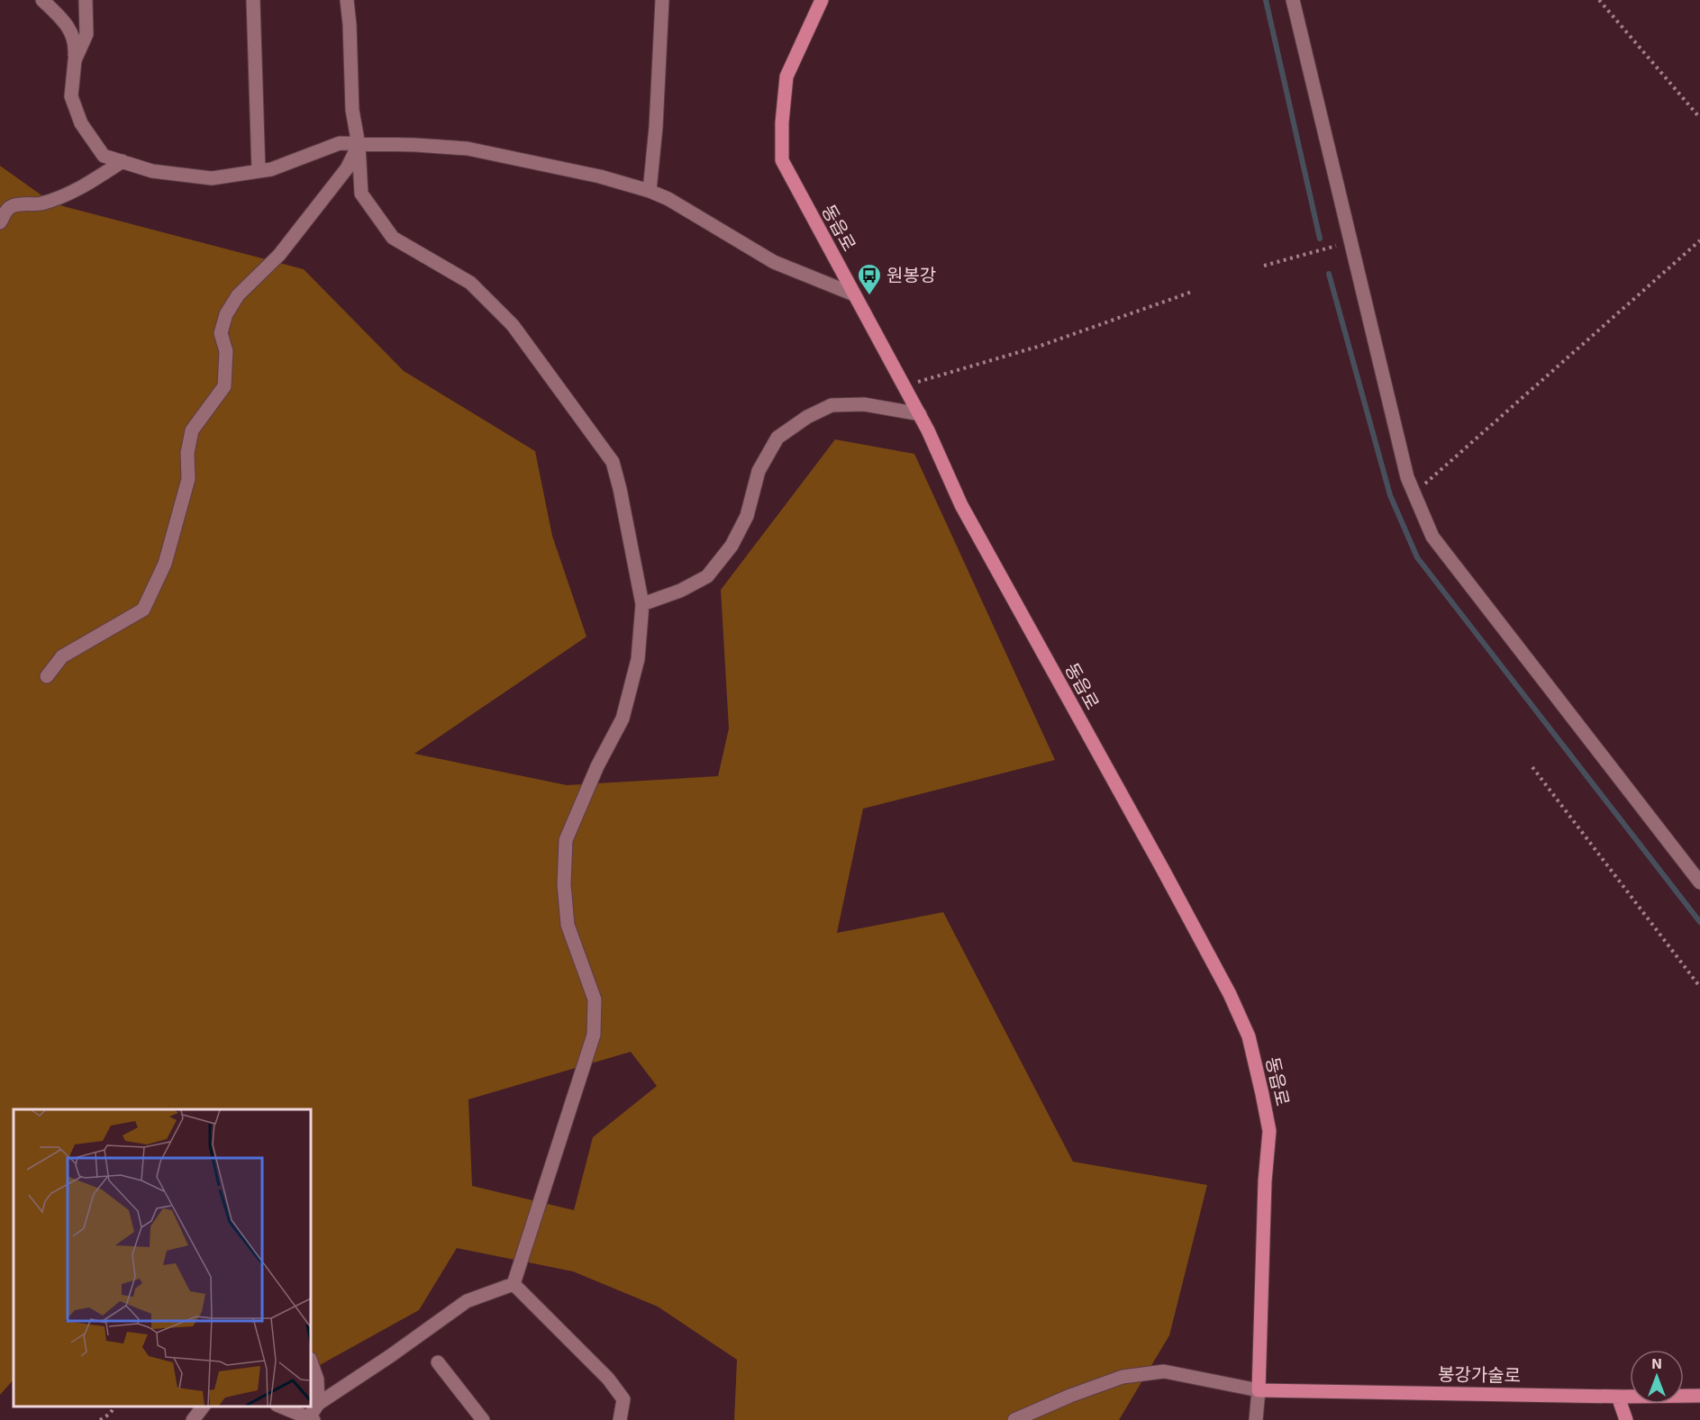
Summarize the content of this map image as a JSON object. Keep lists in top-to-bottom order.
{
  "streets": {
    "main road": ["동읍로", "봉강가술로"]
  },
  "crossings": [
    ["동읍로", "봉강가술로"]
  ],
  "places": {
    "bus stop": ["원봉강"]
  },
  "north": "top"
}
